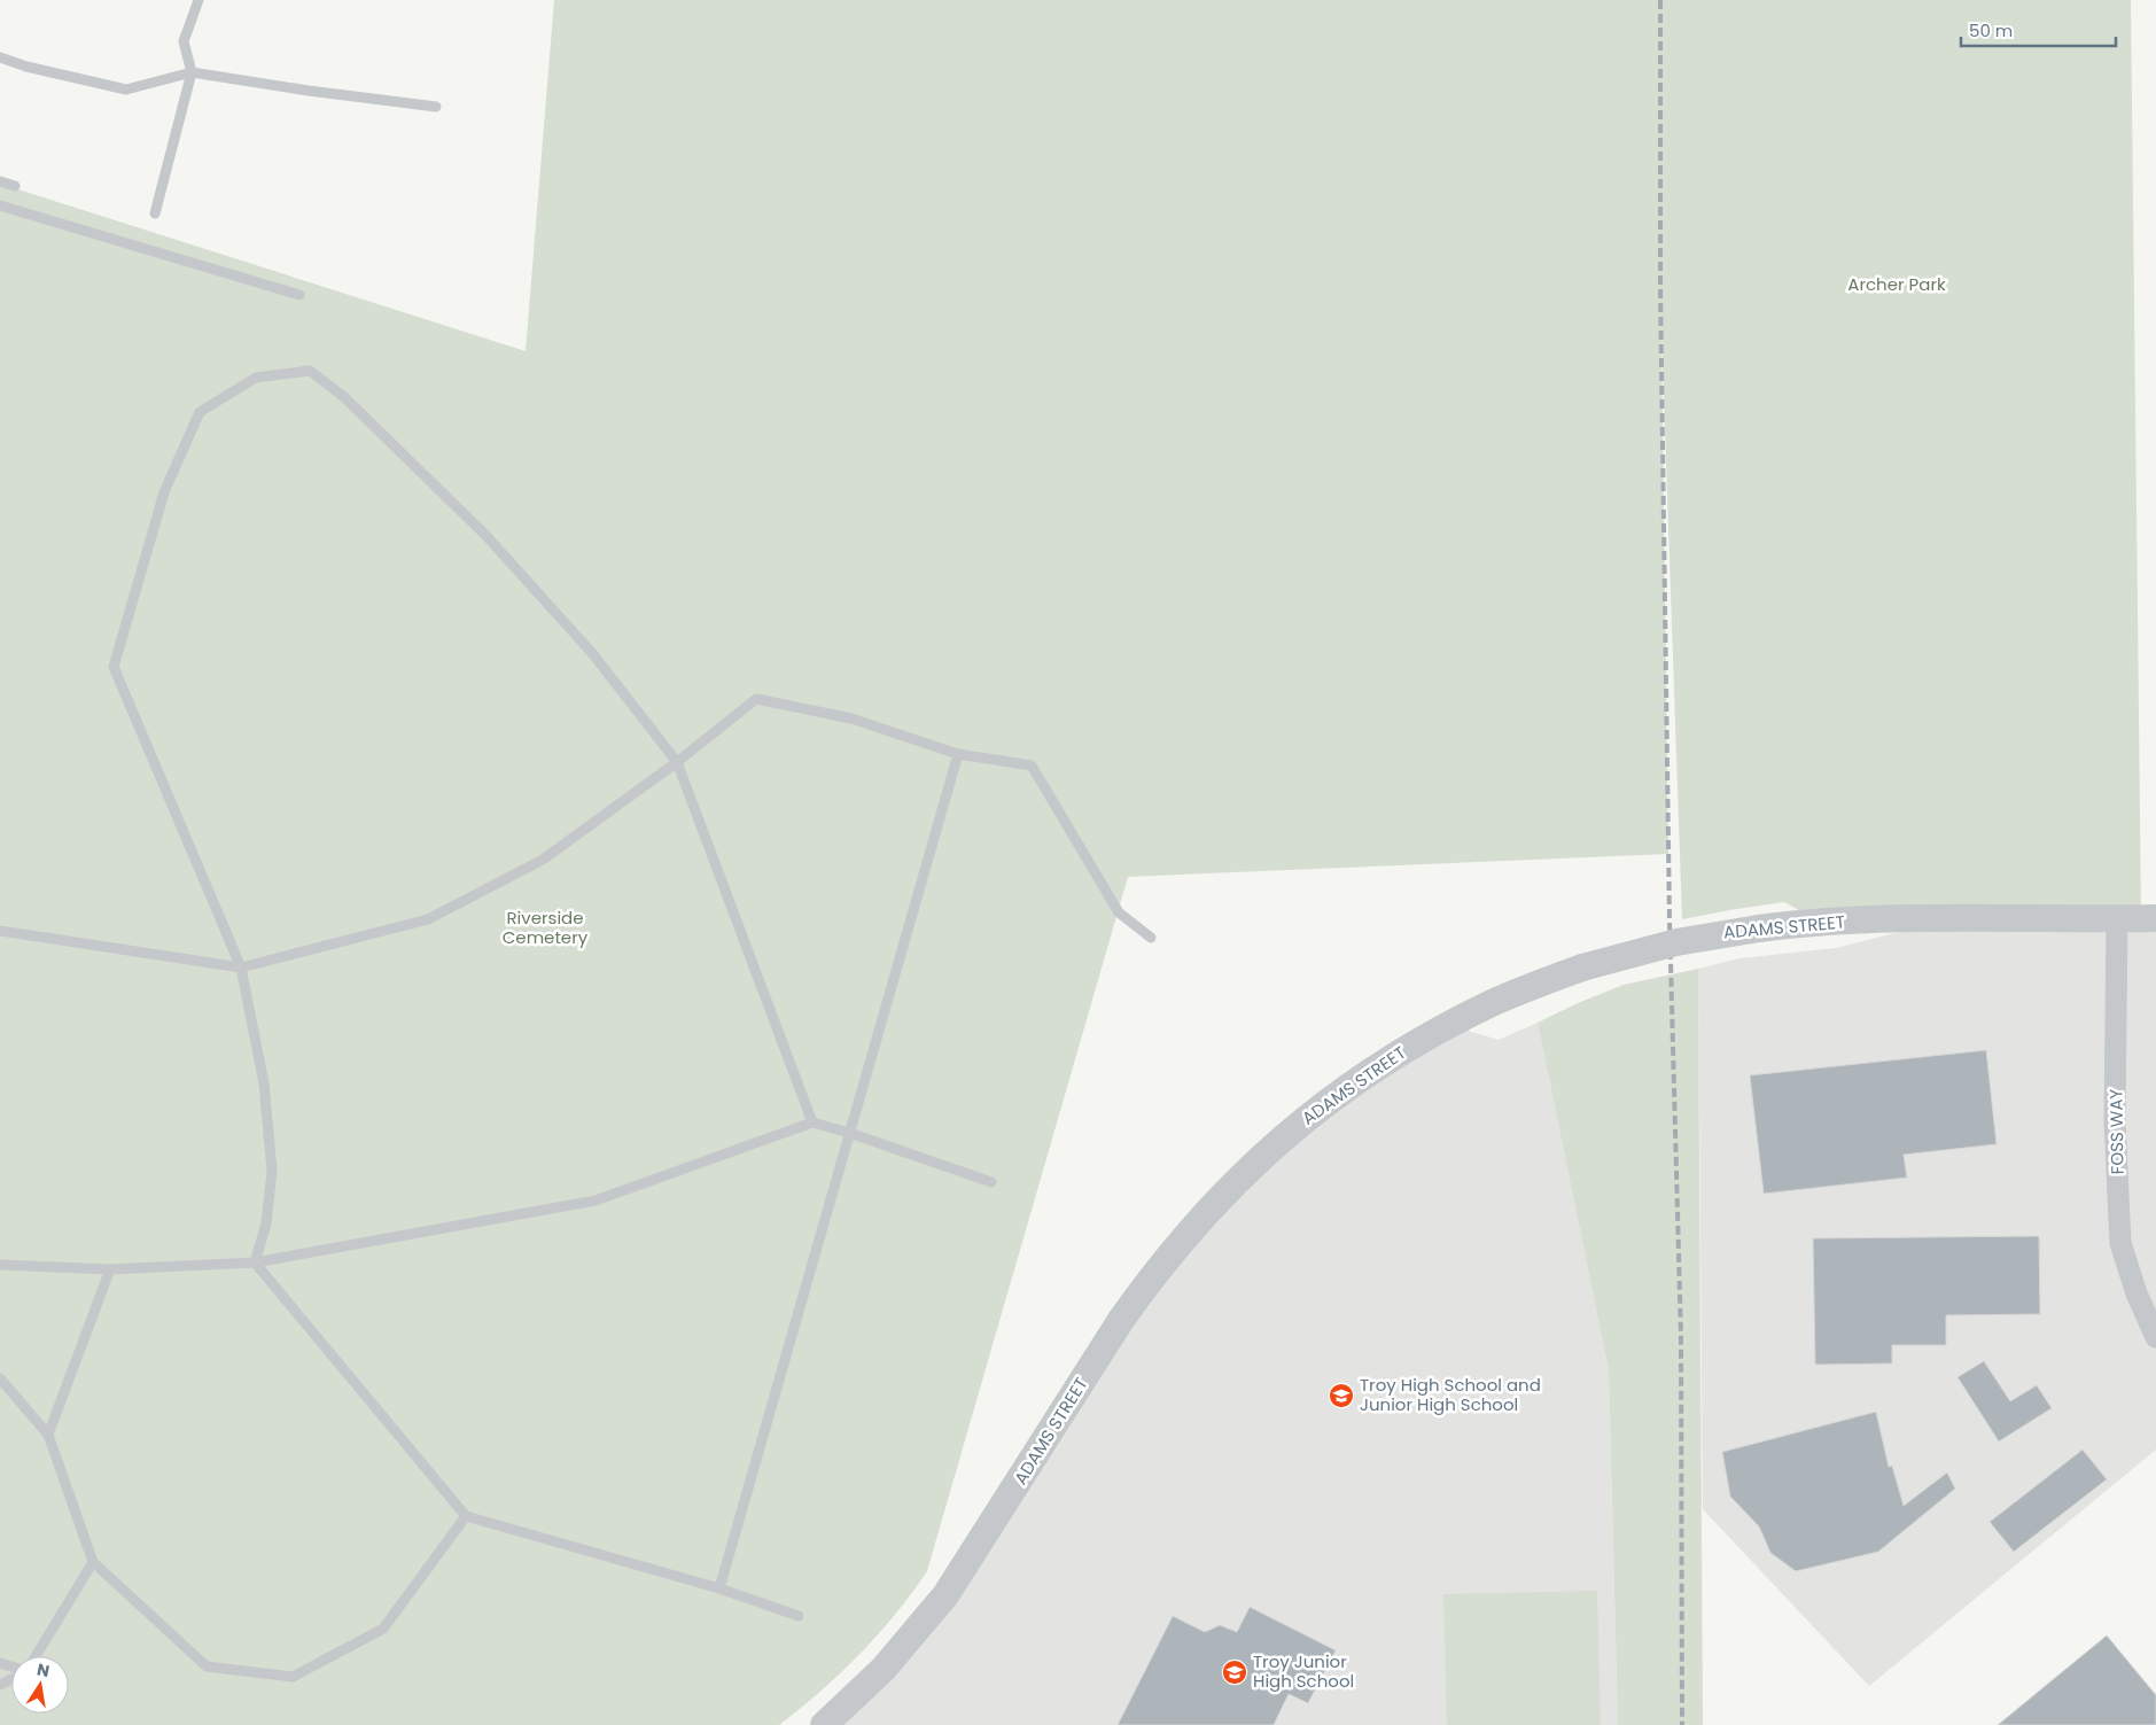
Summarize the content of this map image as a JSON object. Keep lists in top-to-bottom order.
{
  "streets": {
    "street": ["ADAMS STREET", "FOSS WAY"]
  },
  "crossings": [
    ["ADAMS STREET", "FOSS WAY"]
  ],
  "parks": ["Archer Park", "Riverside Cemetery"],
  "places": {
    "school or university": ["Troy High School and Junior High School", "Troy Junior High School"]
  },
  "scale_bar": "50 m",
  "north": "top"
}
